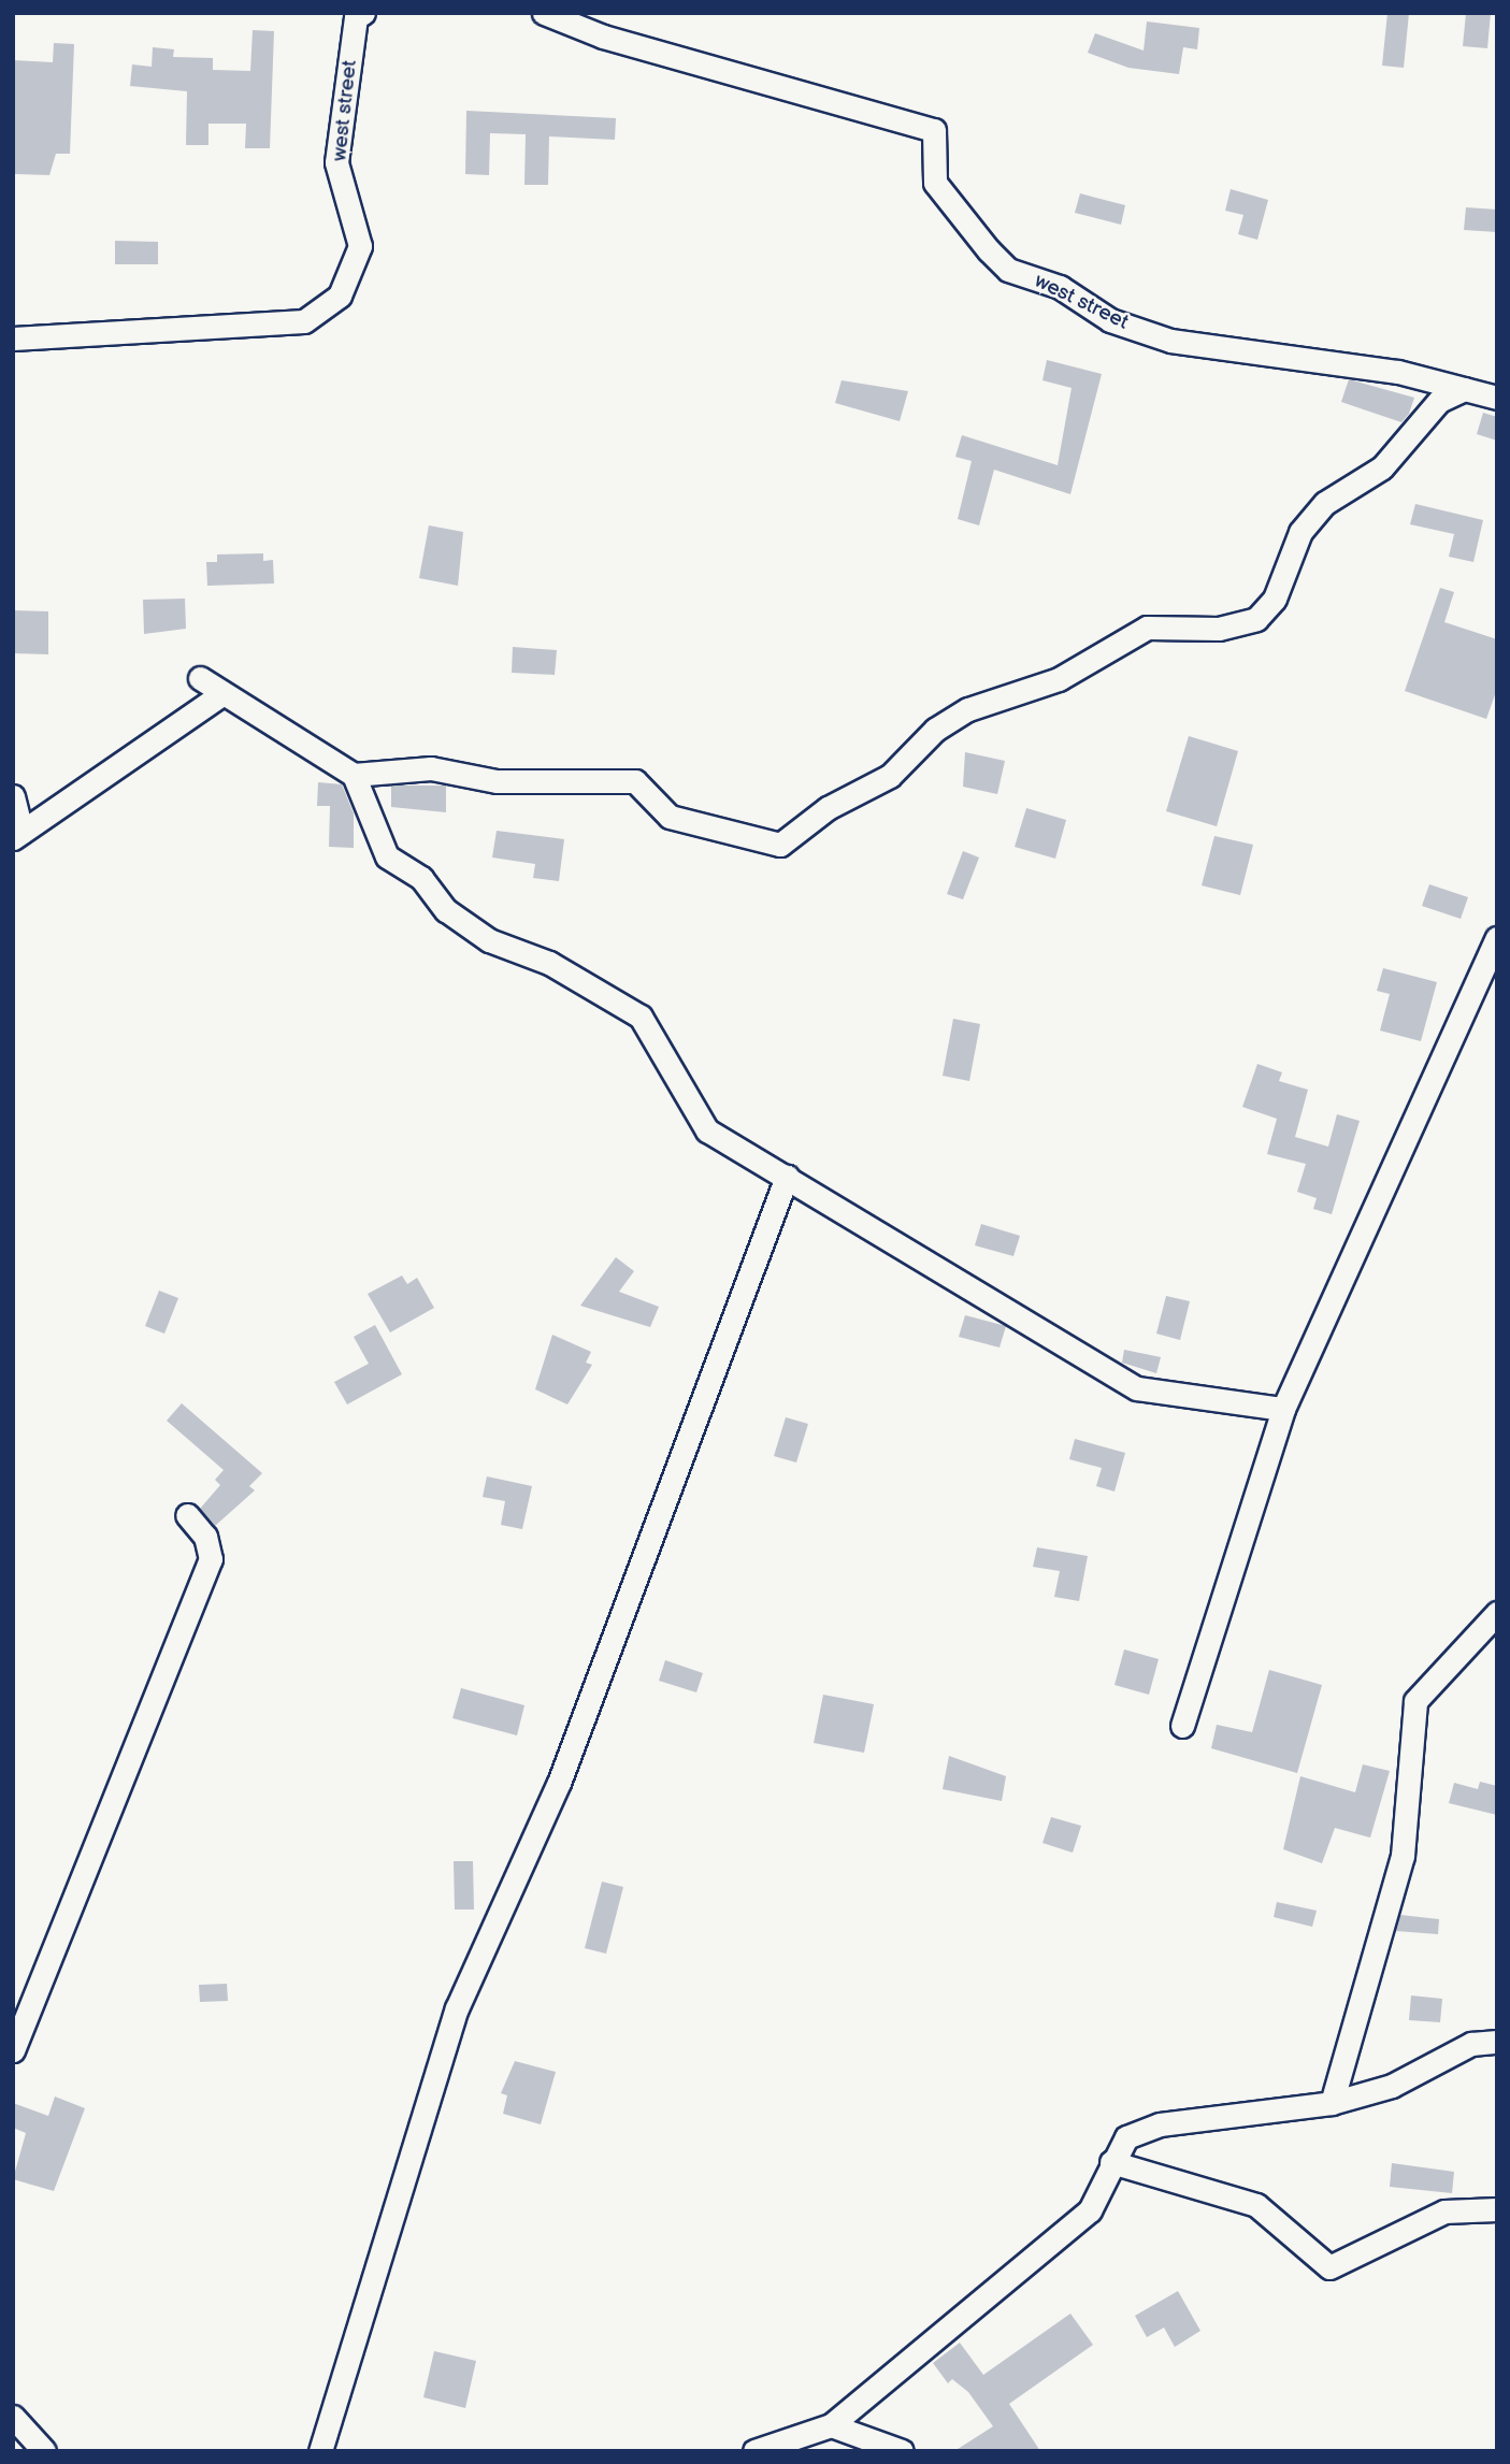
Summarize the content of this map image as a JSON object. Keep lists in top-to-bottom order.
{
  "streets": {
    "street": ["west street"]
  }
}
